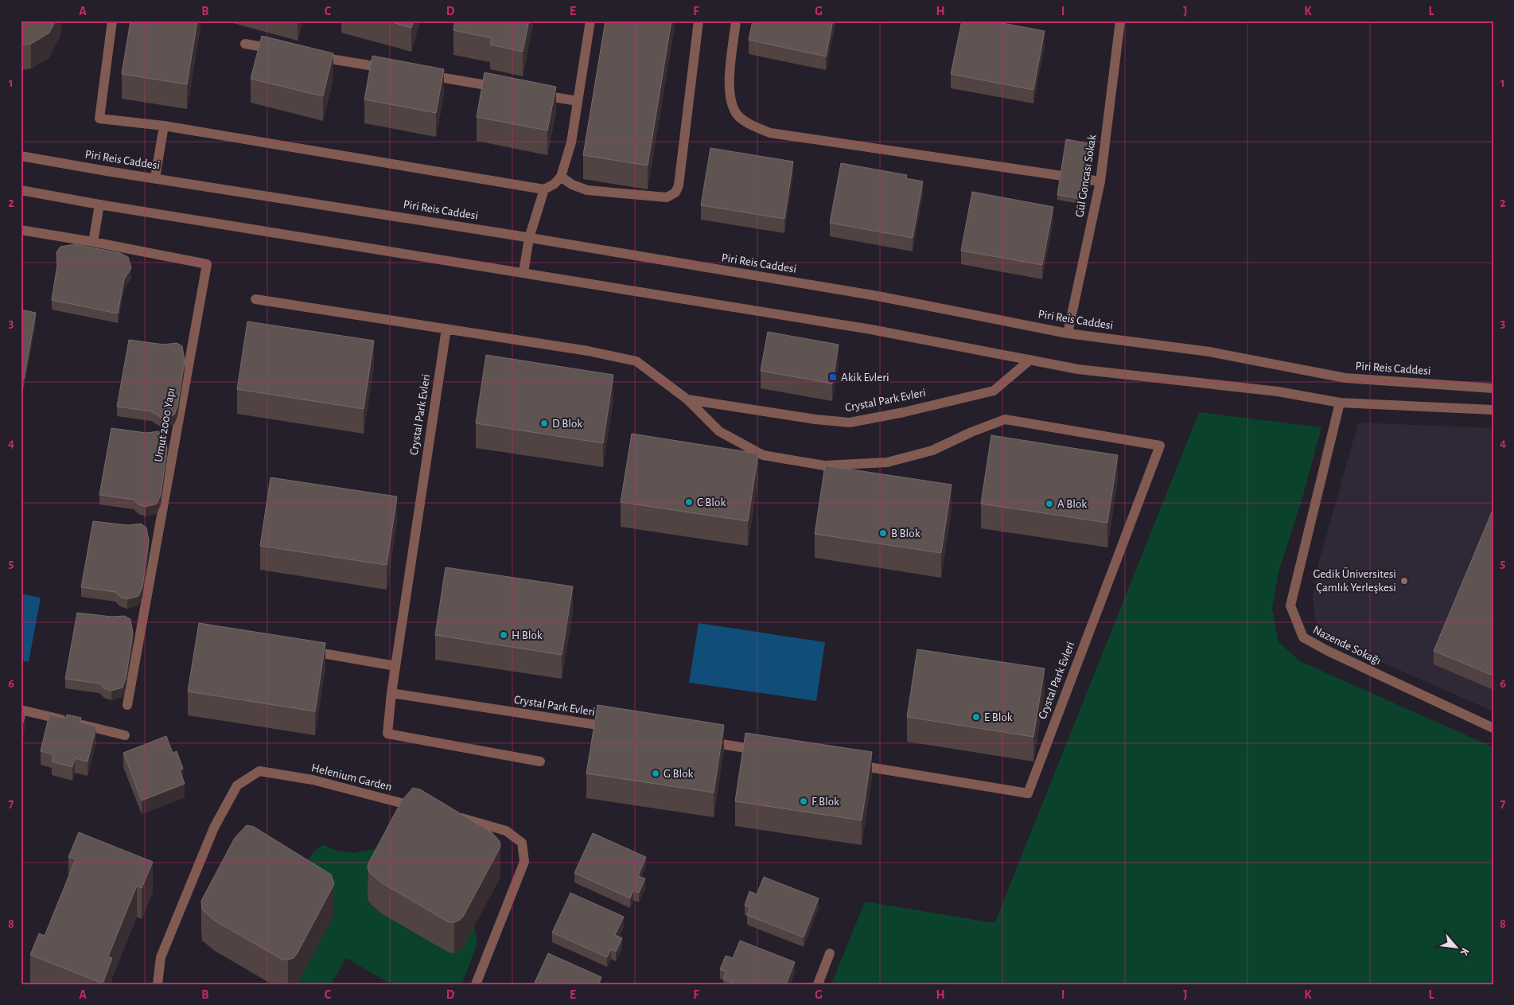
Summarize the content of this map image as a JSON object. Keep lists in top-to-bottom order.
{
  "streets": {
    "street": [
      "Piri Reis Caddesi",
      "Gül Goncası Sokak",
      "Crystal Park Evleri",
      "Umut 2000 Yapı",
      "Nazende Sokağı",
      "Helenium Garden"
    ]
  },
  "crossings": [
    ["Piri Reis Caddesi", "Gül Goncası Sokak"]
  ],
  "places": {
    "transit": ["Akik Evleri"],
    "other": [
      "D Blok",
      "C Blok",
      "A Blok",
      "B Blok",
      "Gedik Üniversitesi Çamlık Yerleşkesi",
      "H Blok",
      "E Blok",
      "G Blok",
      "F Blok"
    ]
  },
  "north": "bottom right",
  "grid": {
    "columns": [
      "A",
      "B",
      "C",
      "D",
      "E",
      "F",
      "G",
      "H",
      "I",
      "J",
      "K",
      "L"
    ],
    "rows": [
      "1",
      "2",
      "3",
      "4",
      "5",
      "6",
      "7",
      "8"
    ]
  }
}
